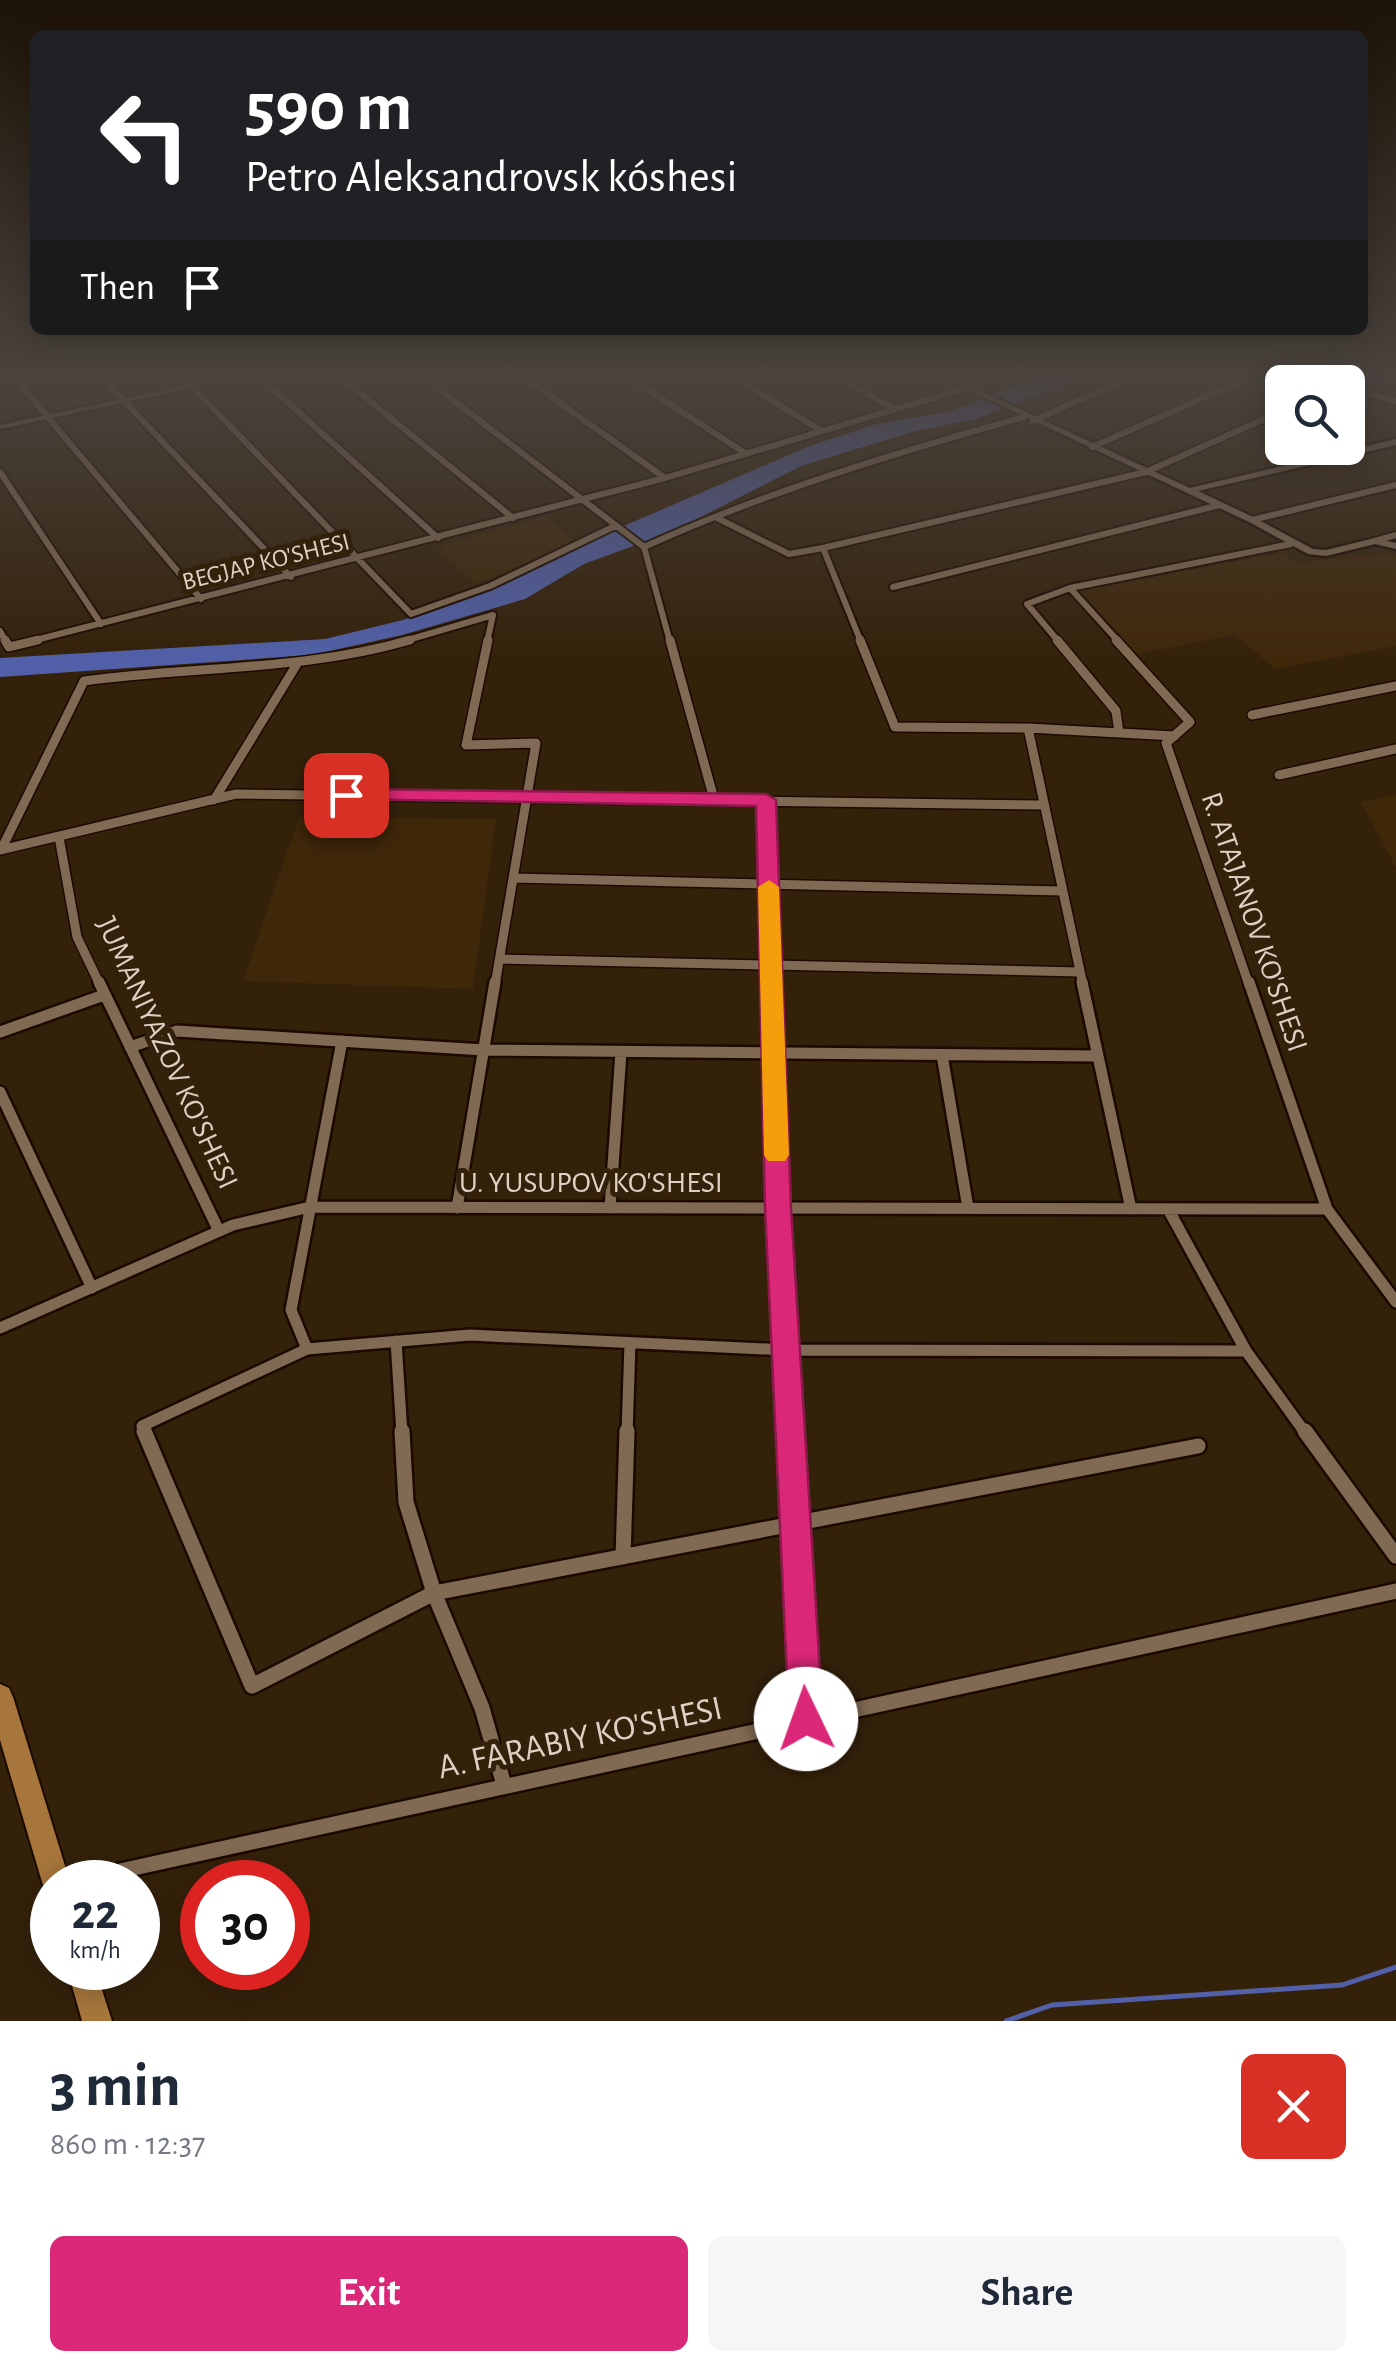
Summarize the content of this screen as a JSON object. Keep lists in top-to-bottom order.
{
  "streets": {
    "street": [
      "BEGJAP KO'SHESI",
      "R. ATAJANOV KO'SHESI",
      "JUMANIYAZOV KO'SHESI",
      "U. YUSUPOV KO'SHESI",
      "A. FARABIY KO'SHESI"
    ]
  },
  "crossings": [
    ["R. ATAJANOV KO'SHESI", "U. YUSUPOV KO'SHESI"],
    ["JUMANIYAZOV KO'SHESI", "U. YUSUPOV KO'SHESI"]
  ],
  "page": {
    "turn": ["590 m", "Petro Aleksandrovsk kóshesi"],
    "then": "Then",
    "speed": "22 km/h",
    "limit": "30",
    "heading": ["3 min", "860 m · 12:37"],
    "buttons": ["Exit", "Share"]
  }
}
